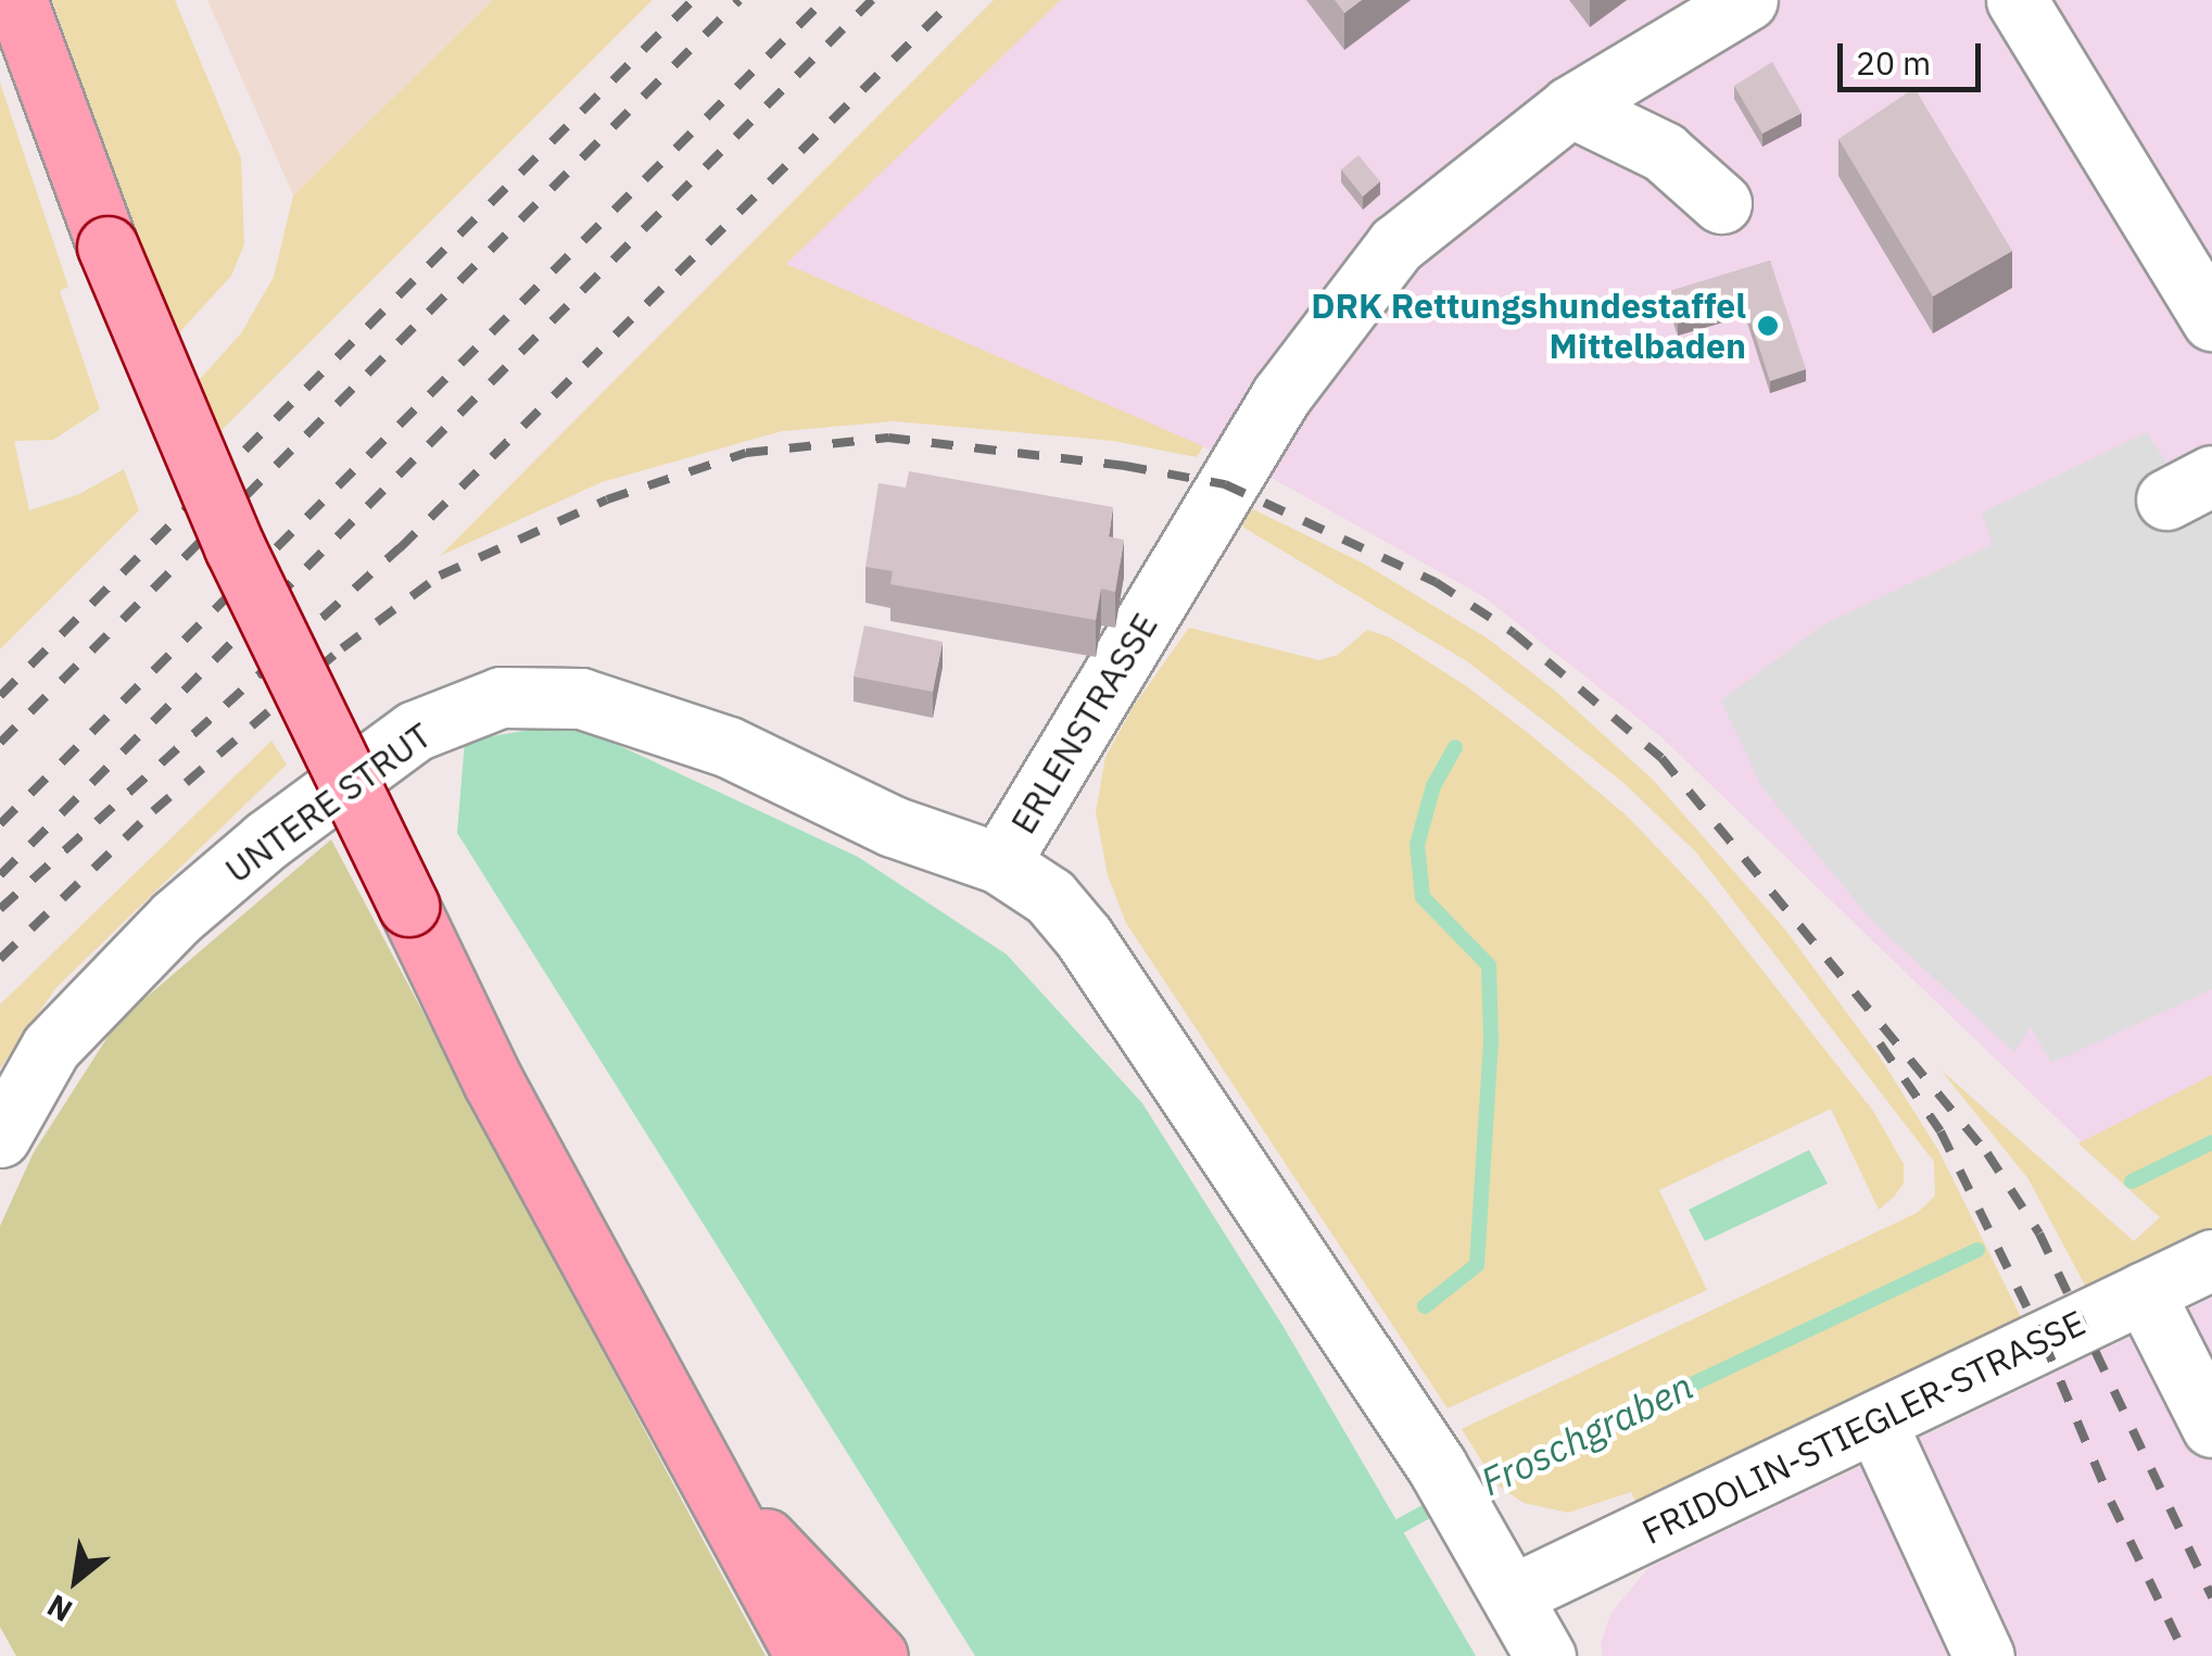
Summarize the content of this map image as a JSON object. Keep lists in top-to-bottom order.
{
  "streets": {
    "street": ["ERLENSTRASSE", "UNTERE STRUT", "FRIDOLIN-STIEGLER-STRASSE"]
  },
  "crossings": [
    ["ERLENSTRASSE", "UNTERE STRUT"],
    ["ERLENSTRASSE", "FRIDOLIN-STIEGLER-STRASSE"]
  ],
  "water": ["Froschgraben"],
  "places": ["DRK Rettungshundestaffel Mittelbaden"],
  "scale_bar": "20 m",
  "north": "bottom left"
}
